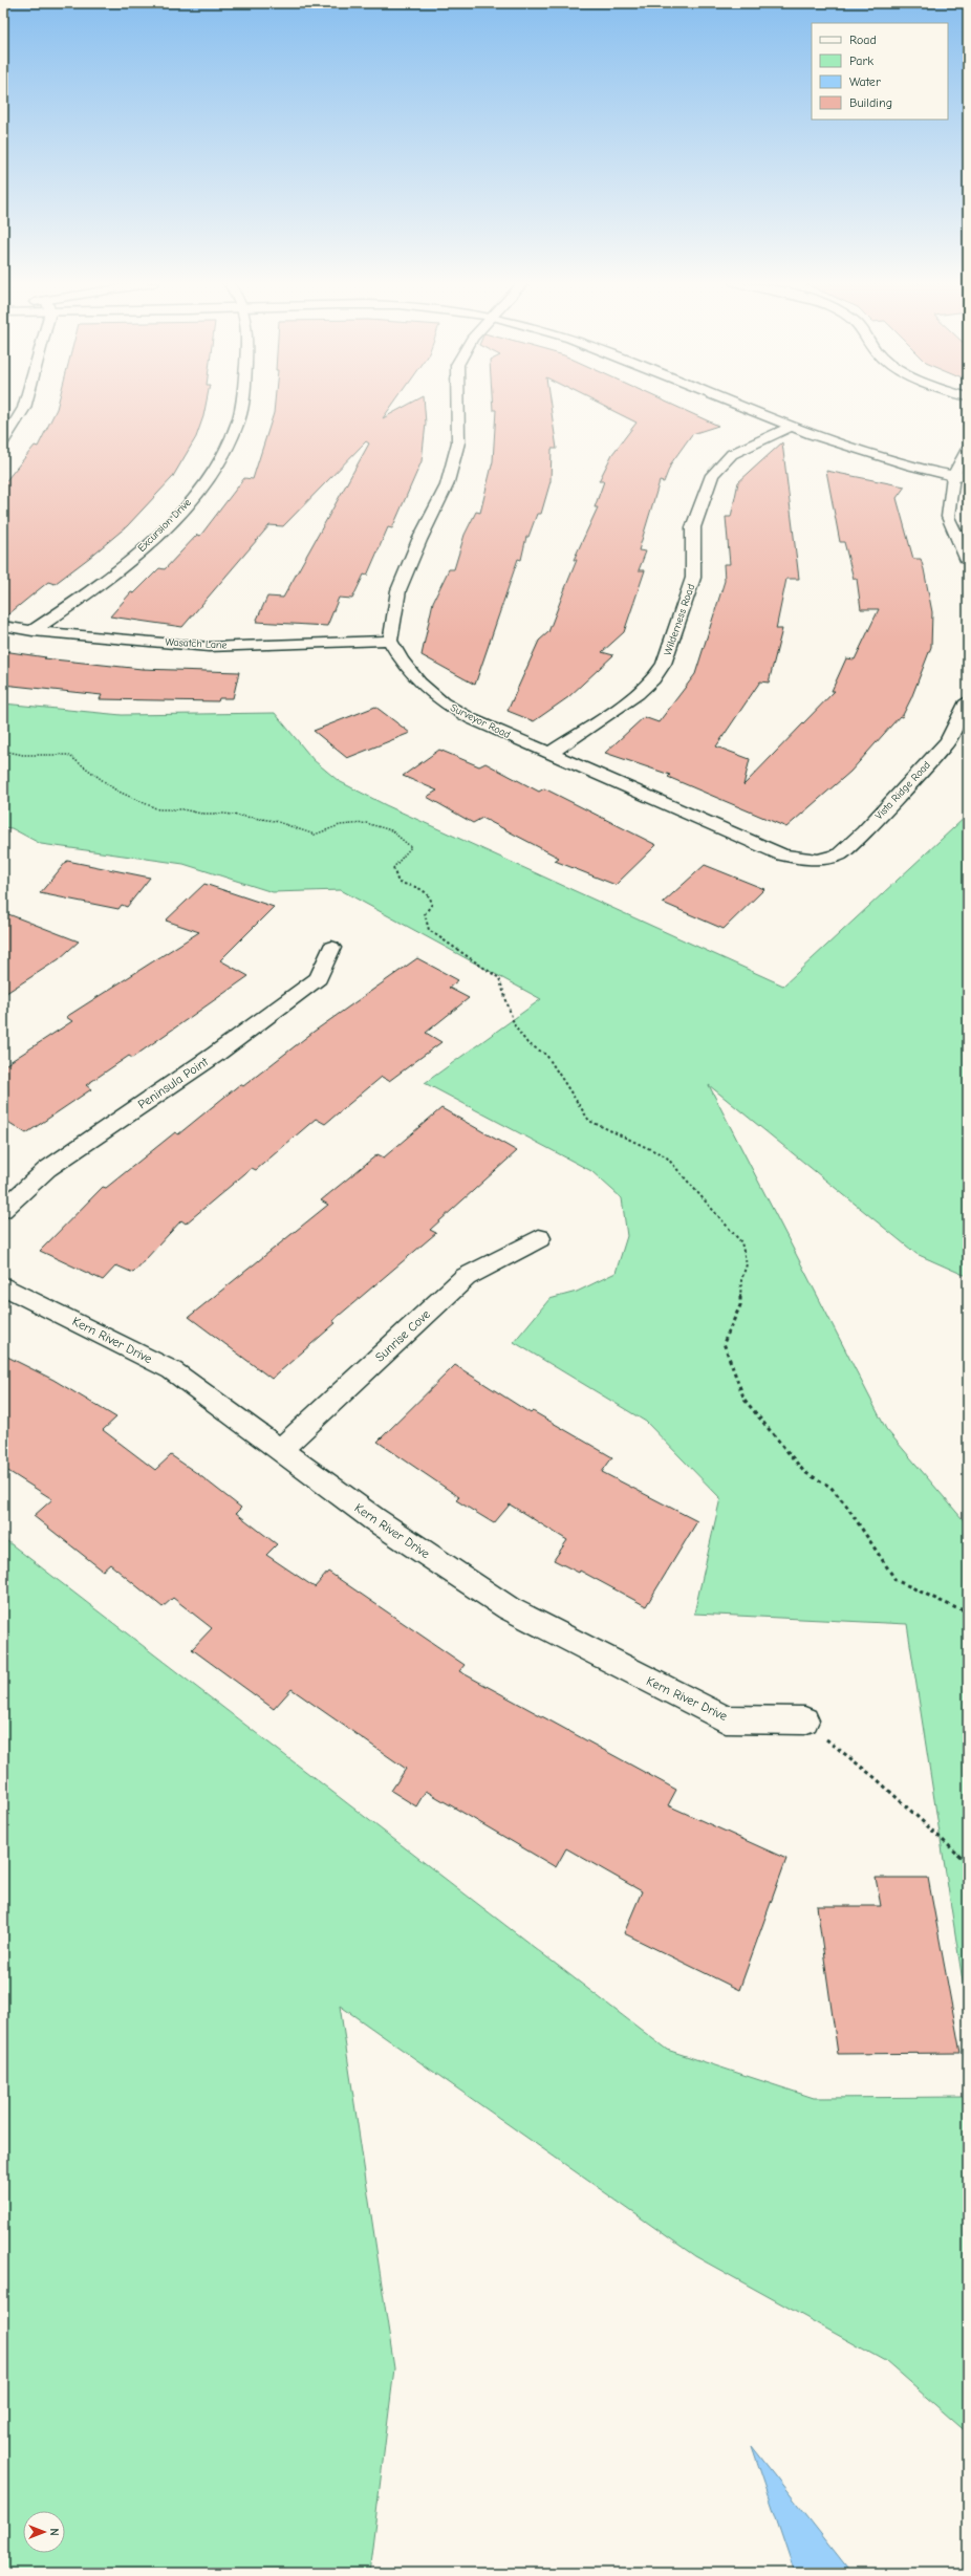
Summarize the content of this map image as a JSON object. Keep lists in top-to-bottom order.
{
  "streets": {
    "street": [
      "Excursion Drive",
      "Wilderness Road",
      "Wasatch Lane",
      "Surveyor Road",
      "Vista Ridge Road",
      "Peninsula Point",
      "Sunrise Cove",
      "Kern River Drive"
    ]
  },
  "crossings": [
    ["Excursion Drive", "Wasatch Lane"],
    ["Wilderness Road", "Surveyor Road"],
    ["Wasatch Lane", "Surveyor Road"],
    ["Surveyor Road", "Vista Ridge Road"],
    ["Sunrise Cove", "Kern River Drive"]
  ],
  "legend": [
    "Road",
    "Park",
    "Water",
    "Building"
  ],
  "north": "right"
}
